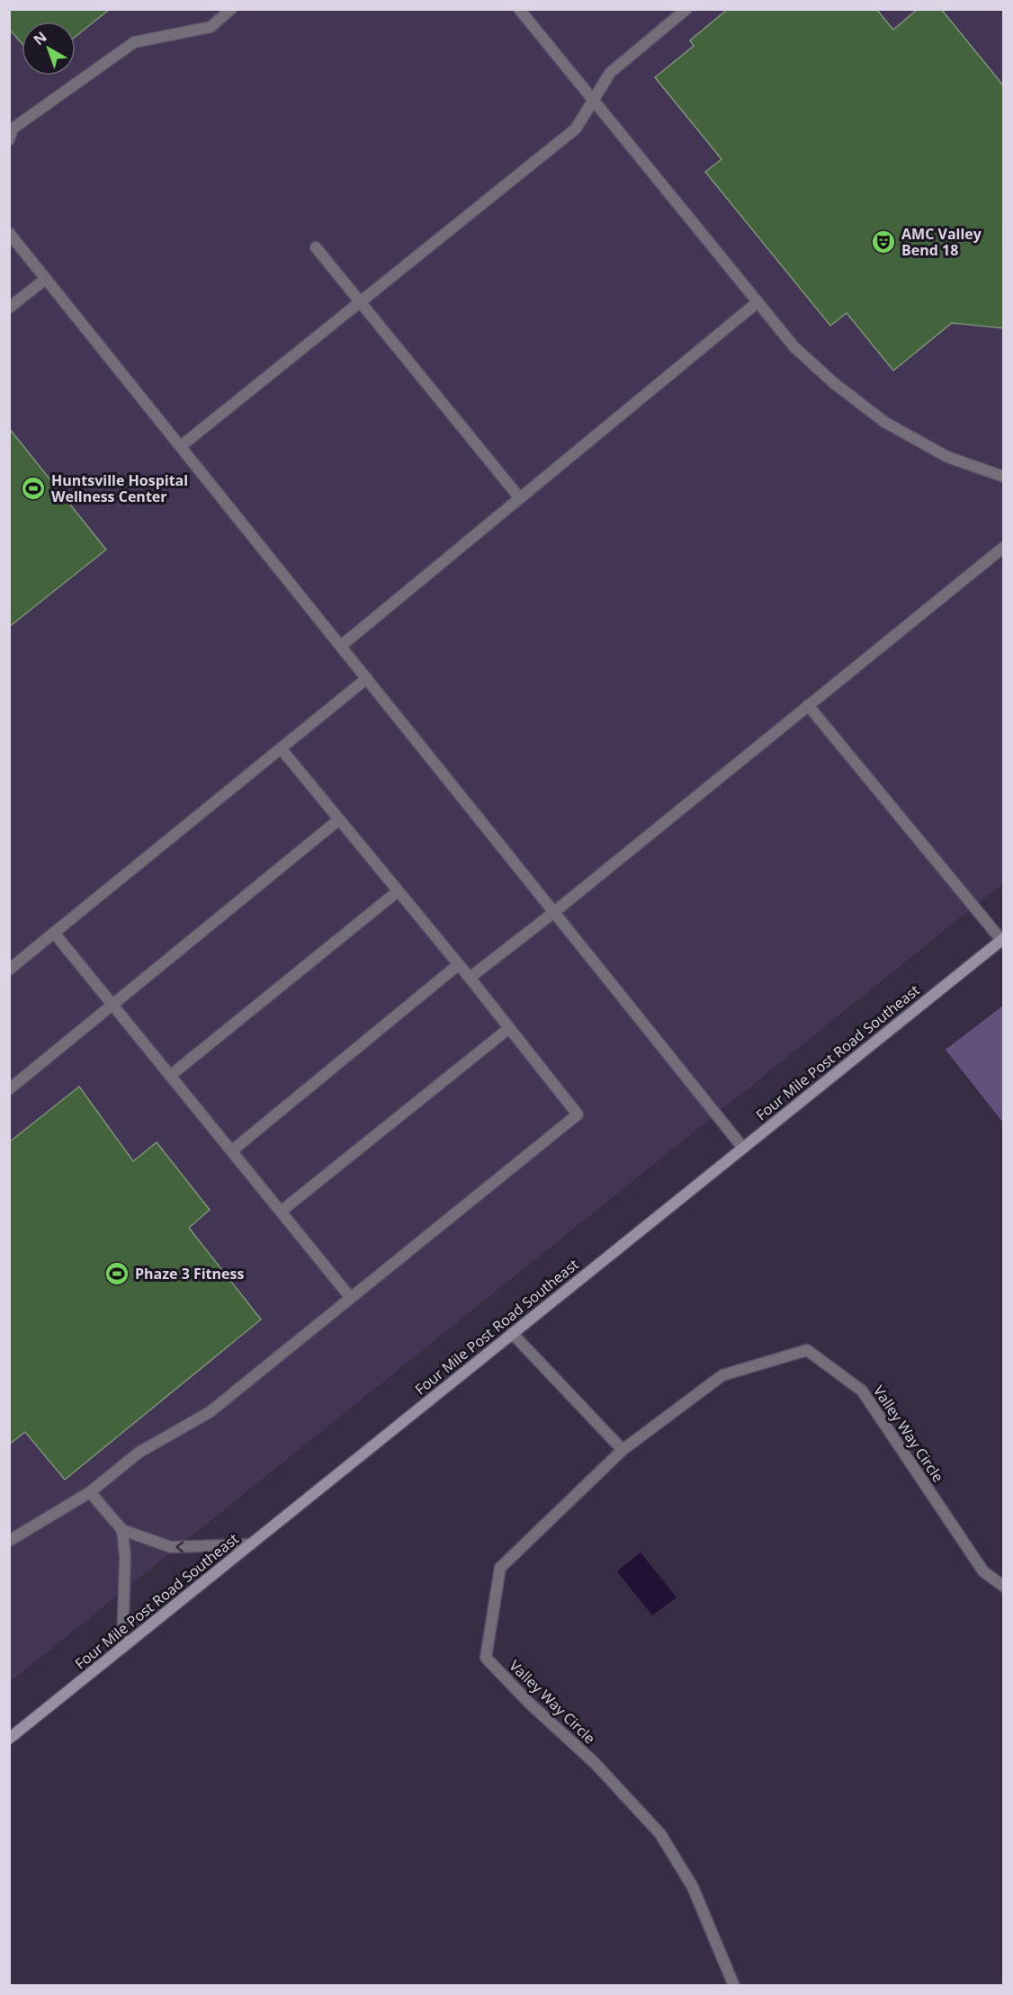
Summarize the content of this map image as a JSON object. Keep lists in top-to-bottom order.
{
  "streets": {
    "main road": ["Four Mile Post Road Southeast"],
    "street": ["Valley Way Circle"]
  },
  "places": {
    "theatre": ["AMC Valley Bend 18"],
    "sports": ["Huntsville Hospital Wellness Center", "Phaze 3 Fitness"]
  },
  "north": "top left"
}
